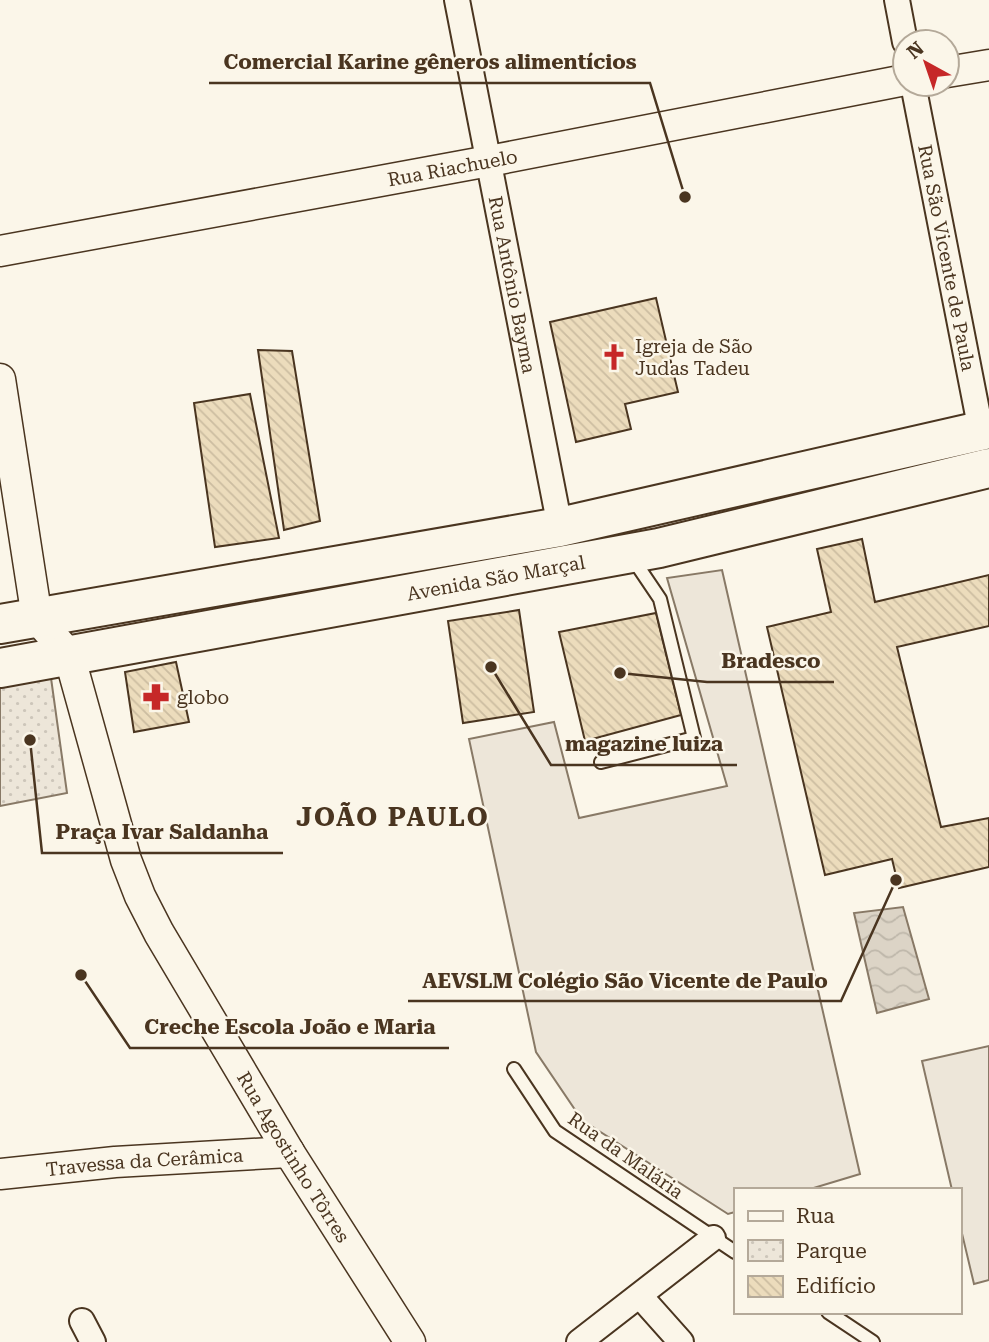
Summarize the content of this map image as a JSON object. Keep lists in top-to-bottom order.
{
  "streets": {
    "main road": ["Avenida São Marçal"],
    "street": [
      "Rua Riachuelo",
      "Rua São Vicente de Paula",
      "Rua Antônio Bayma",
      "Rua Agostinho Tôrres",
      "Travessa da Cerâmica"
    ],
    "lane": ["Rua da Malária"]
  },
  "crossings": [
    ["Rua Riachuelo", "Rua Antônio Bayma"],
    ["Rua São Vicente de Paula", "Avenida São Marçal"],
    ["Rua Antônio Bayma", "Avenida São Marçal"],
    ["Avenida São Marçal", "Rua Agostinho Tôrres"],
    ["Rua Agostinho Tôrres", "Travessa da Cerâmica"]
  ],
  "districts": ["JOÃO PAULO"],
  "places": {
    "other": [
      "Comercial Karine gêneros alimentícios",
      "magazine luiza",
      "Bradesco",
      "Praça Ivar Saldanha",
      "AEVSLM Colégio São Vicente de Paulo",
      "Creche Escola João e Maria"
    ],
    "church": ["Igreja de São Judas Tadeu"],
    "pharmacy": ["globo"]
  },
  "legend": ["Rua", "Parque", "Edifício"],
  "north": "top left"
}
